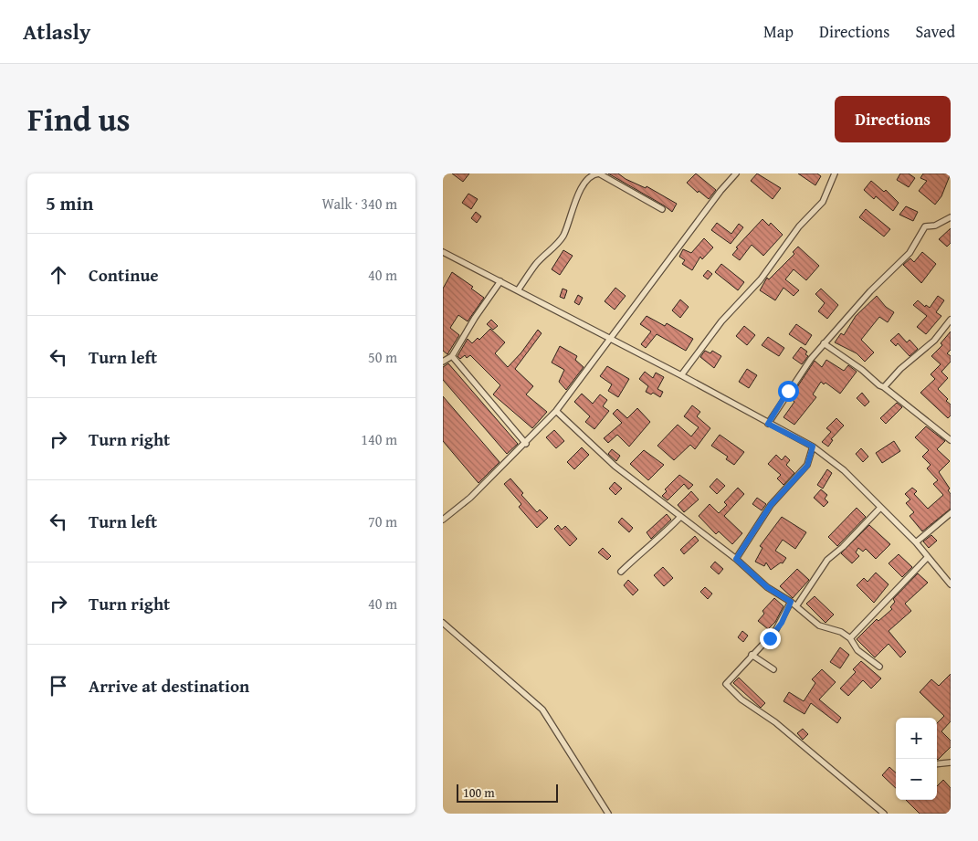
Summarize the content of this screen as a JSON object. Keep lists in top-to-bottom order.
{
  "scale_bar": "100 m",
  "page": {
    "header": "Atlasly",
    "nav": ["Map", "Directions", "Saved"],
    "title": "Find us",
    "buttons": "Directions",
    "heading": ["5 min", "Walk · 340 m"],
    "list": [
      ["Continue", "40 m"],
      ["Turn left", "50 m"],
      ["Turn right", "140 m"],
      ["Turn left", "70 m"],
      ["Turn right", "40 m"],
      "Arrive at destination"
    ],
    "map_buttons": ["+", "−"],
    "scale": "100 m"
  }
}
